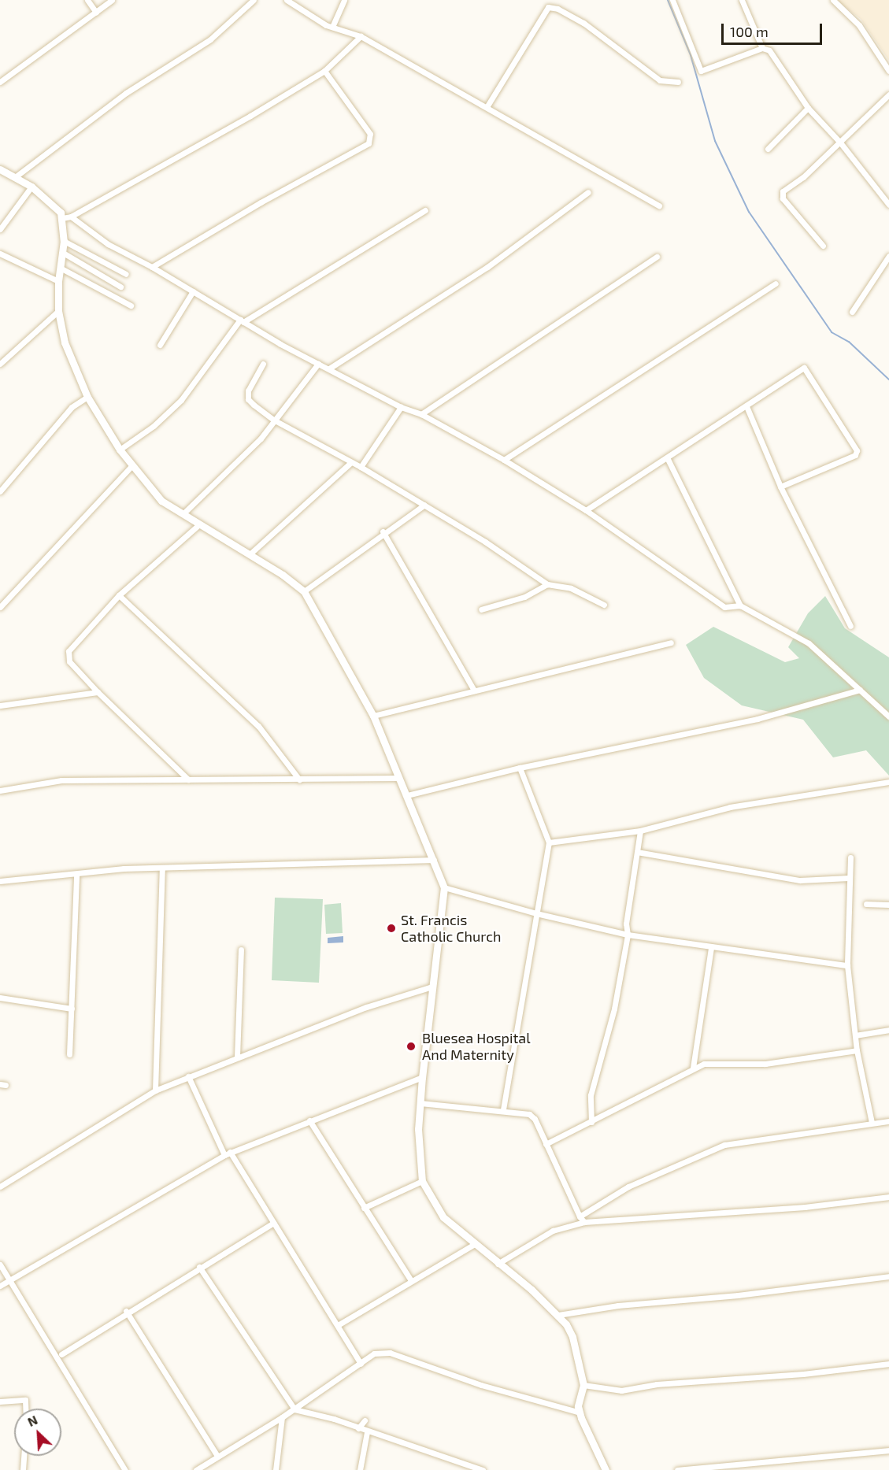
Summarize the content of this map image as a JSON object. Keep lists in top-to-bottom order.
{
  "places": ["St. Francis Catholic Church", "Bluesea Hospital And Maternity"],
  "scale_bar": "100 m",
  "north": "top left"
}
